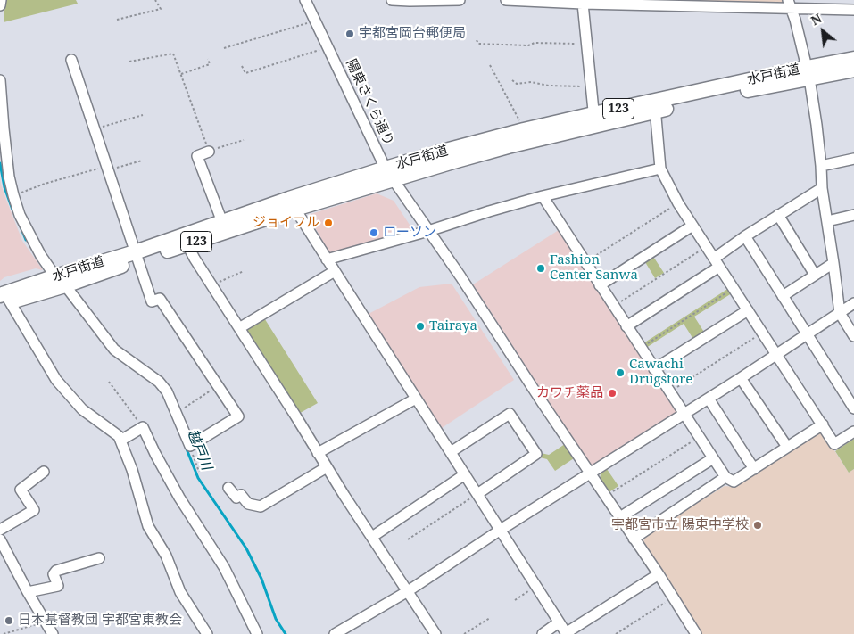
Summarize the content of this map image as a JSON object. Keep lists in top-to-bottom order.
{
  "streets": {
    "highway": ["水戸街道", "123"],
    "street": ["陽東さくら通り"]
  },
  "crossings": [
    ["水戸街道", "陽東さくら通り"]
  ],
  "water": ["越戸川"],
  "places": [
    "宇都宮岡台郵便局",
    "ジョイフル",
    "ローソン",
    "Fashion Center Sanwa",
    "Tairaya",
    "Cawachi Drugstore",
    "カワチ薬品",
    "宇都宮市立 陽東中学校",
    "日本基督教団 宇都宮東教会"
  ],
  "north": "top left"
}
